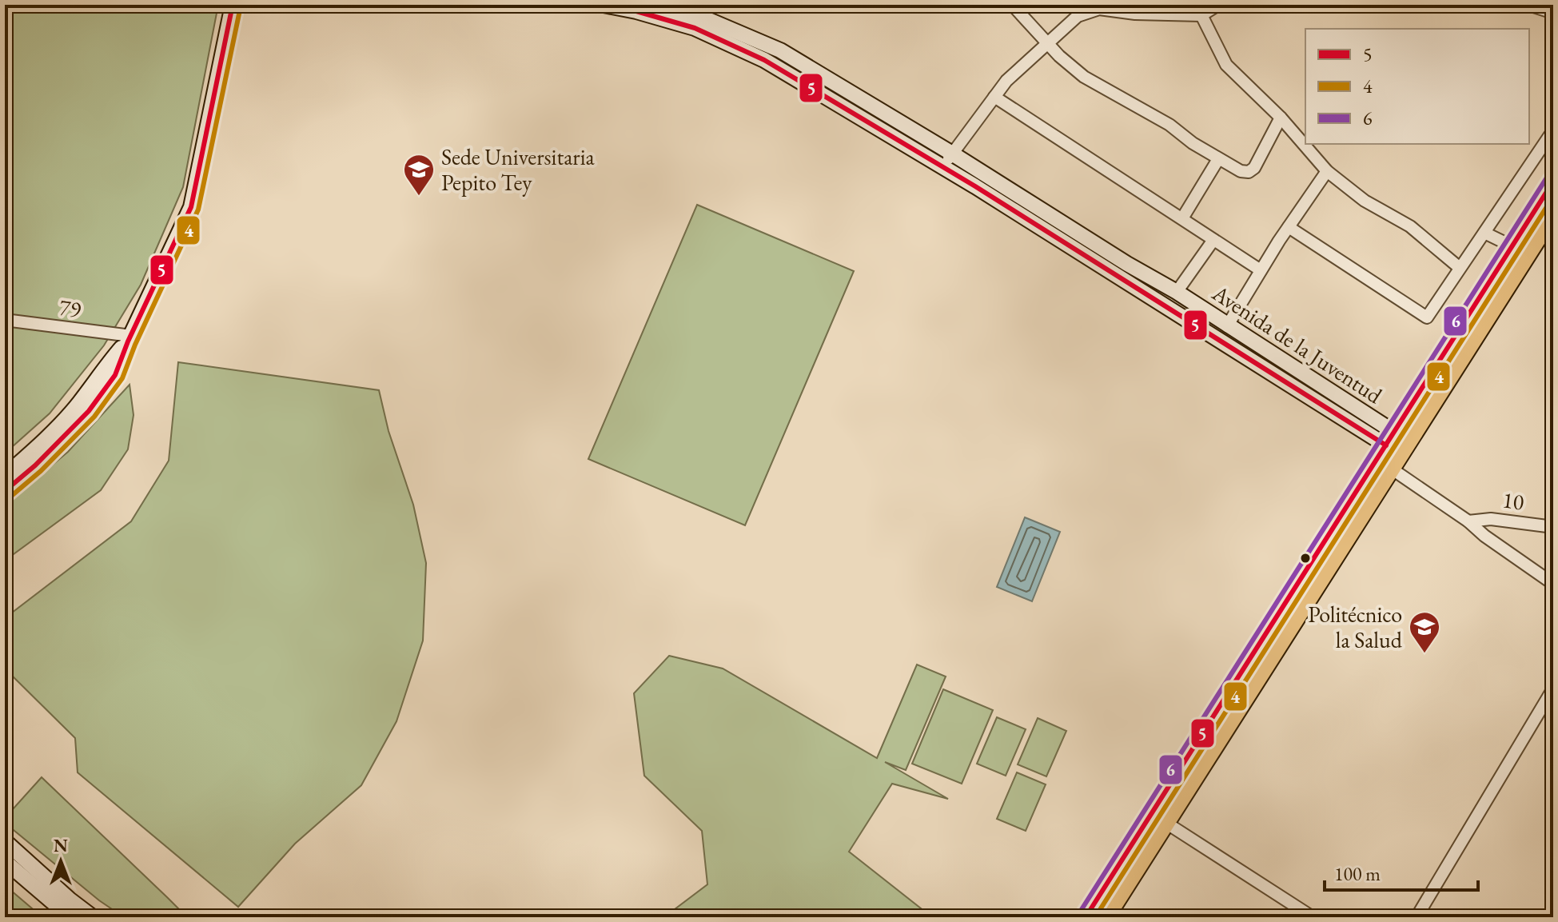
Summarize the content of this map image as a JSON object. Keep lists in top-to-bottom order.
{
  "streets": {
    "main road": ["Avenida de la Juventud"],
    "street": ["79", "10"]
  },
  "places": {
    "school or university": ["Sede Universitaria Pepito Tey", "Politécnico la Salud"]
  },
  "lines": ["transit line 5", "transit line 4", "transit line 6"],
  "legend": ["5", "4", "6"],
  "scale_bar": "100 m",
  "north": "top"
}
